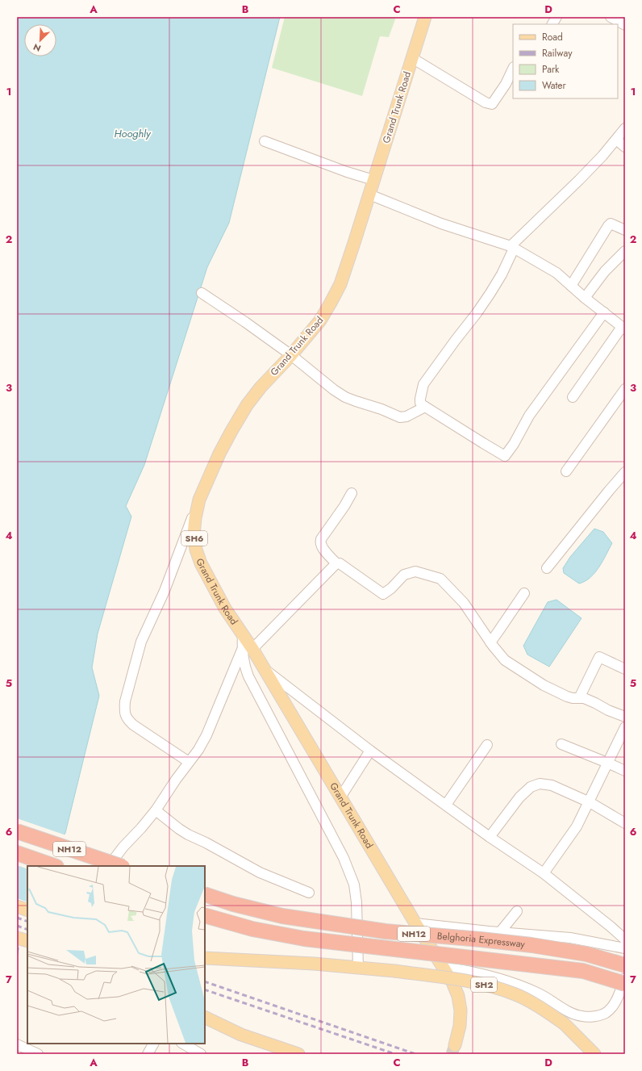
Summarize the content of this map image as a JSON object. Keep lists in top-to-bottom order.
{
  "streets": {
    "highway": ["NH12", "Belghoria Expressway"],
    "main road": ["Grand Trunk Road", "SH6", "SH2"]
  },
  "water": ["Hooghly"],
  "legend": [
    "Road",
    "Railway",
    "Park",
    "Water"
  ],
  "north": "bottom left",
  "grid": {
    "columns": [
      "A",
      "B",
      "C",
      "D"
    ],
    "rows": [
      "1",
      "2",
      "3",
      "4",
      "5",
      "6",
      "7"
    ]
  }
}
